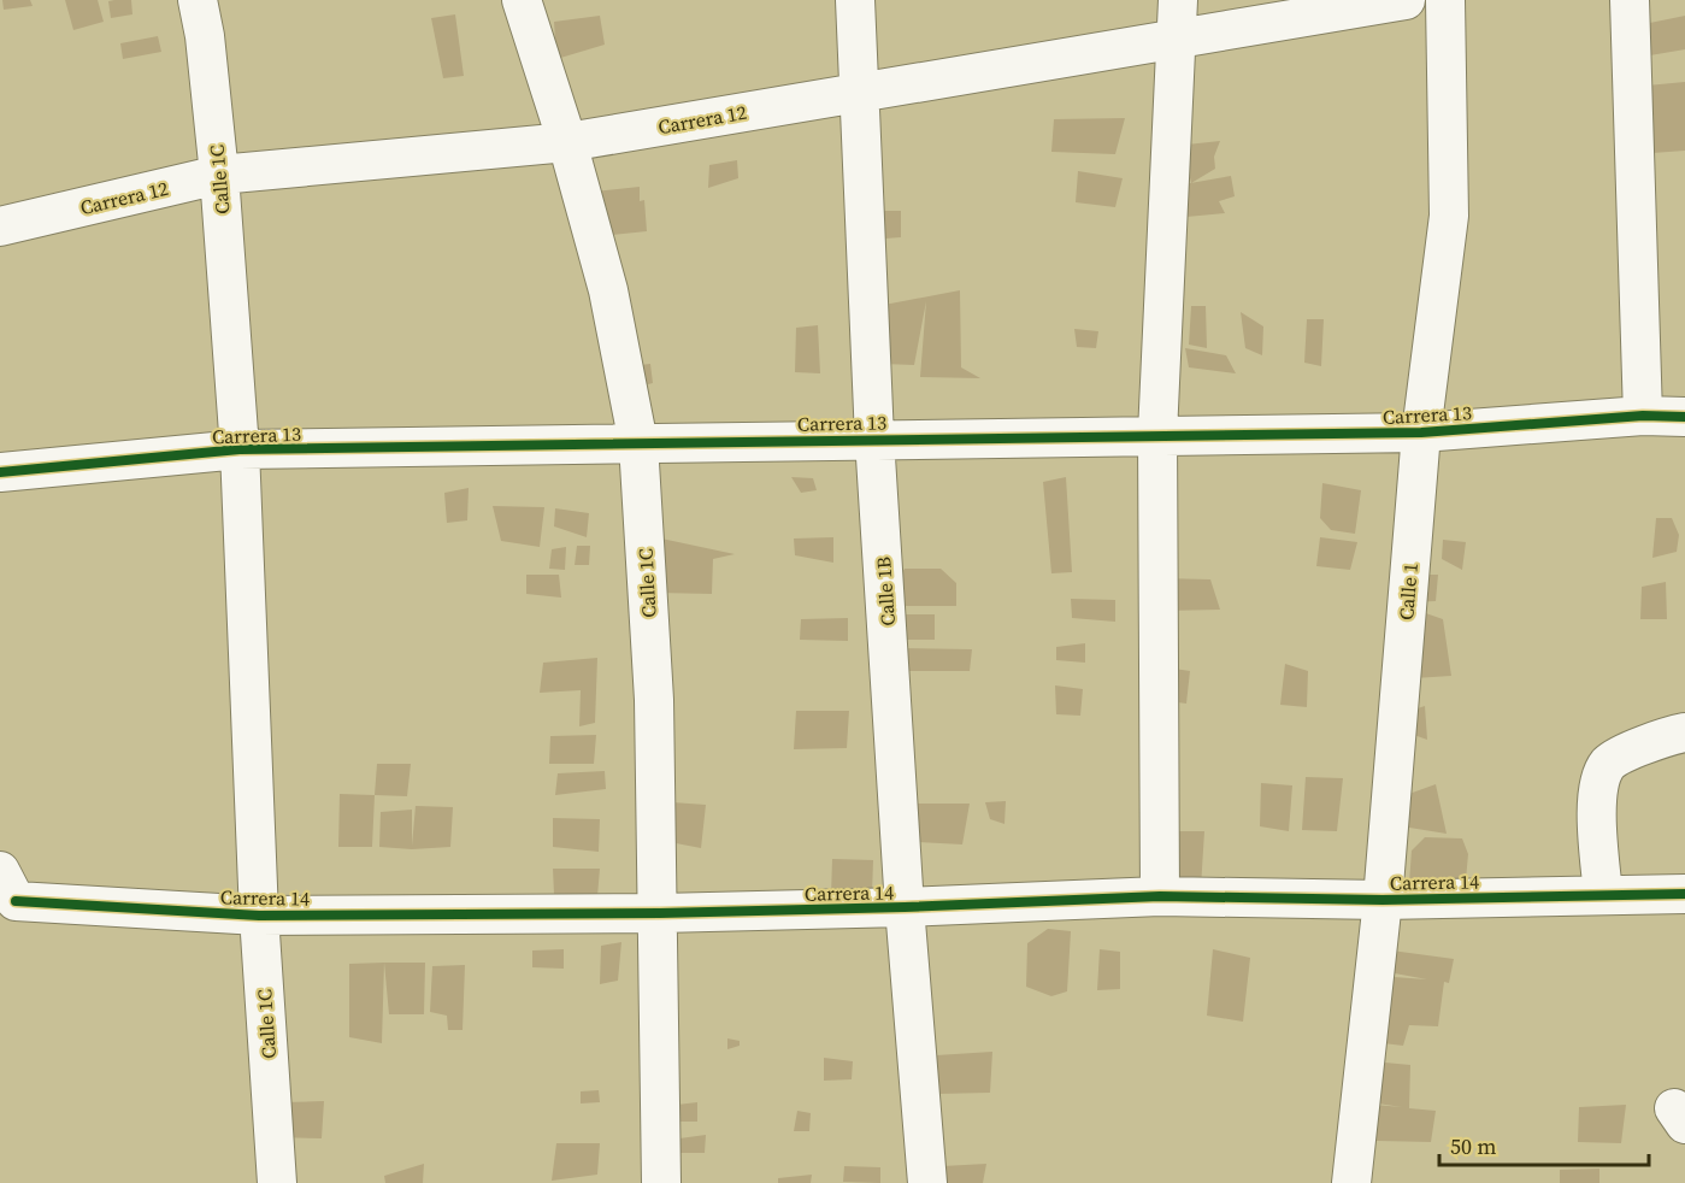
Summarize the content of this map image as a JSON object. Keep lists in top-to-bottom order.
{
  "streets": {
    "street": [
      "Carrera 12",
      "Calle 1C",
      "Carrera 13",
      "Calle 1B",
      "Calle 1",
      "Carrera 14"
    ]
  },
  "crossings": [
    ["Carrera 12", "Calle 1C"],
    ["Carrera 12", "Calle 1B"],
    ["Calle 1C", "Carrera 13"],
    ["Calle 1C", "Carrera 14"],
    ["Carrera 13", "Calle 1B"],
    ["Carrera 13", "Calle 1"],
    ["Calle 1B", "Carrera 14"],
    ["Calle 1", "Carrera 14"]
  ],
  "scale_bar": "50 m"
}
